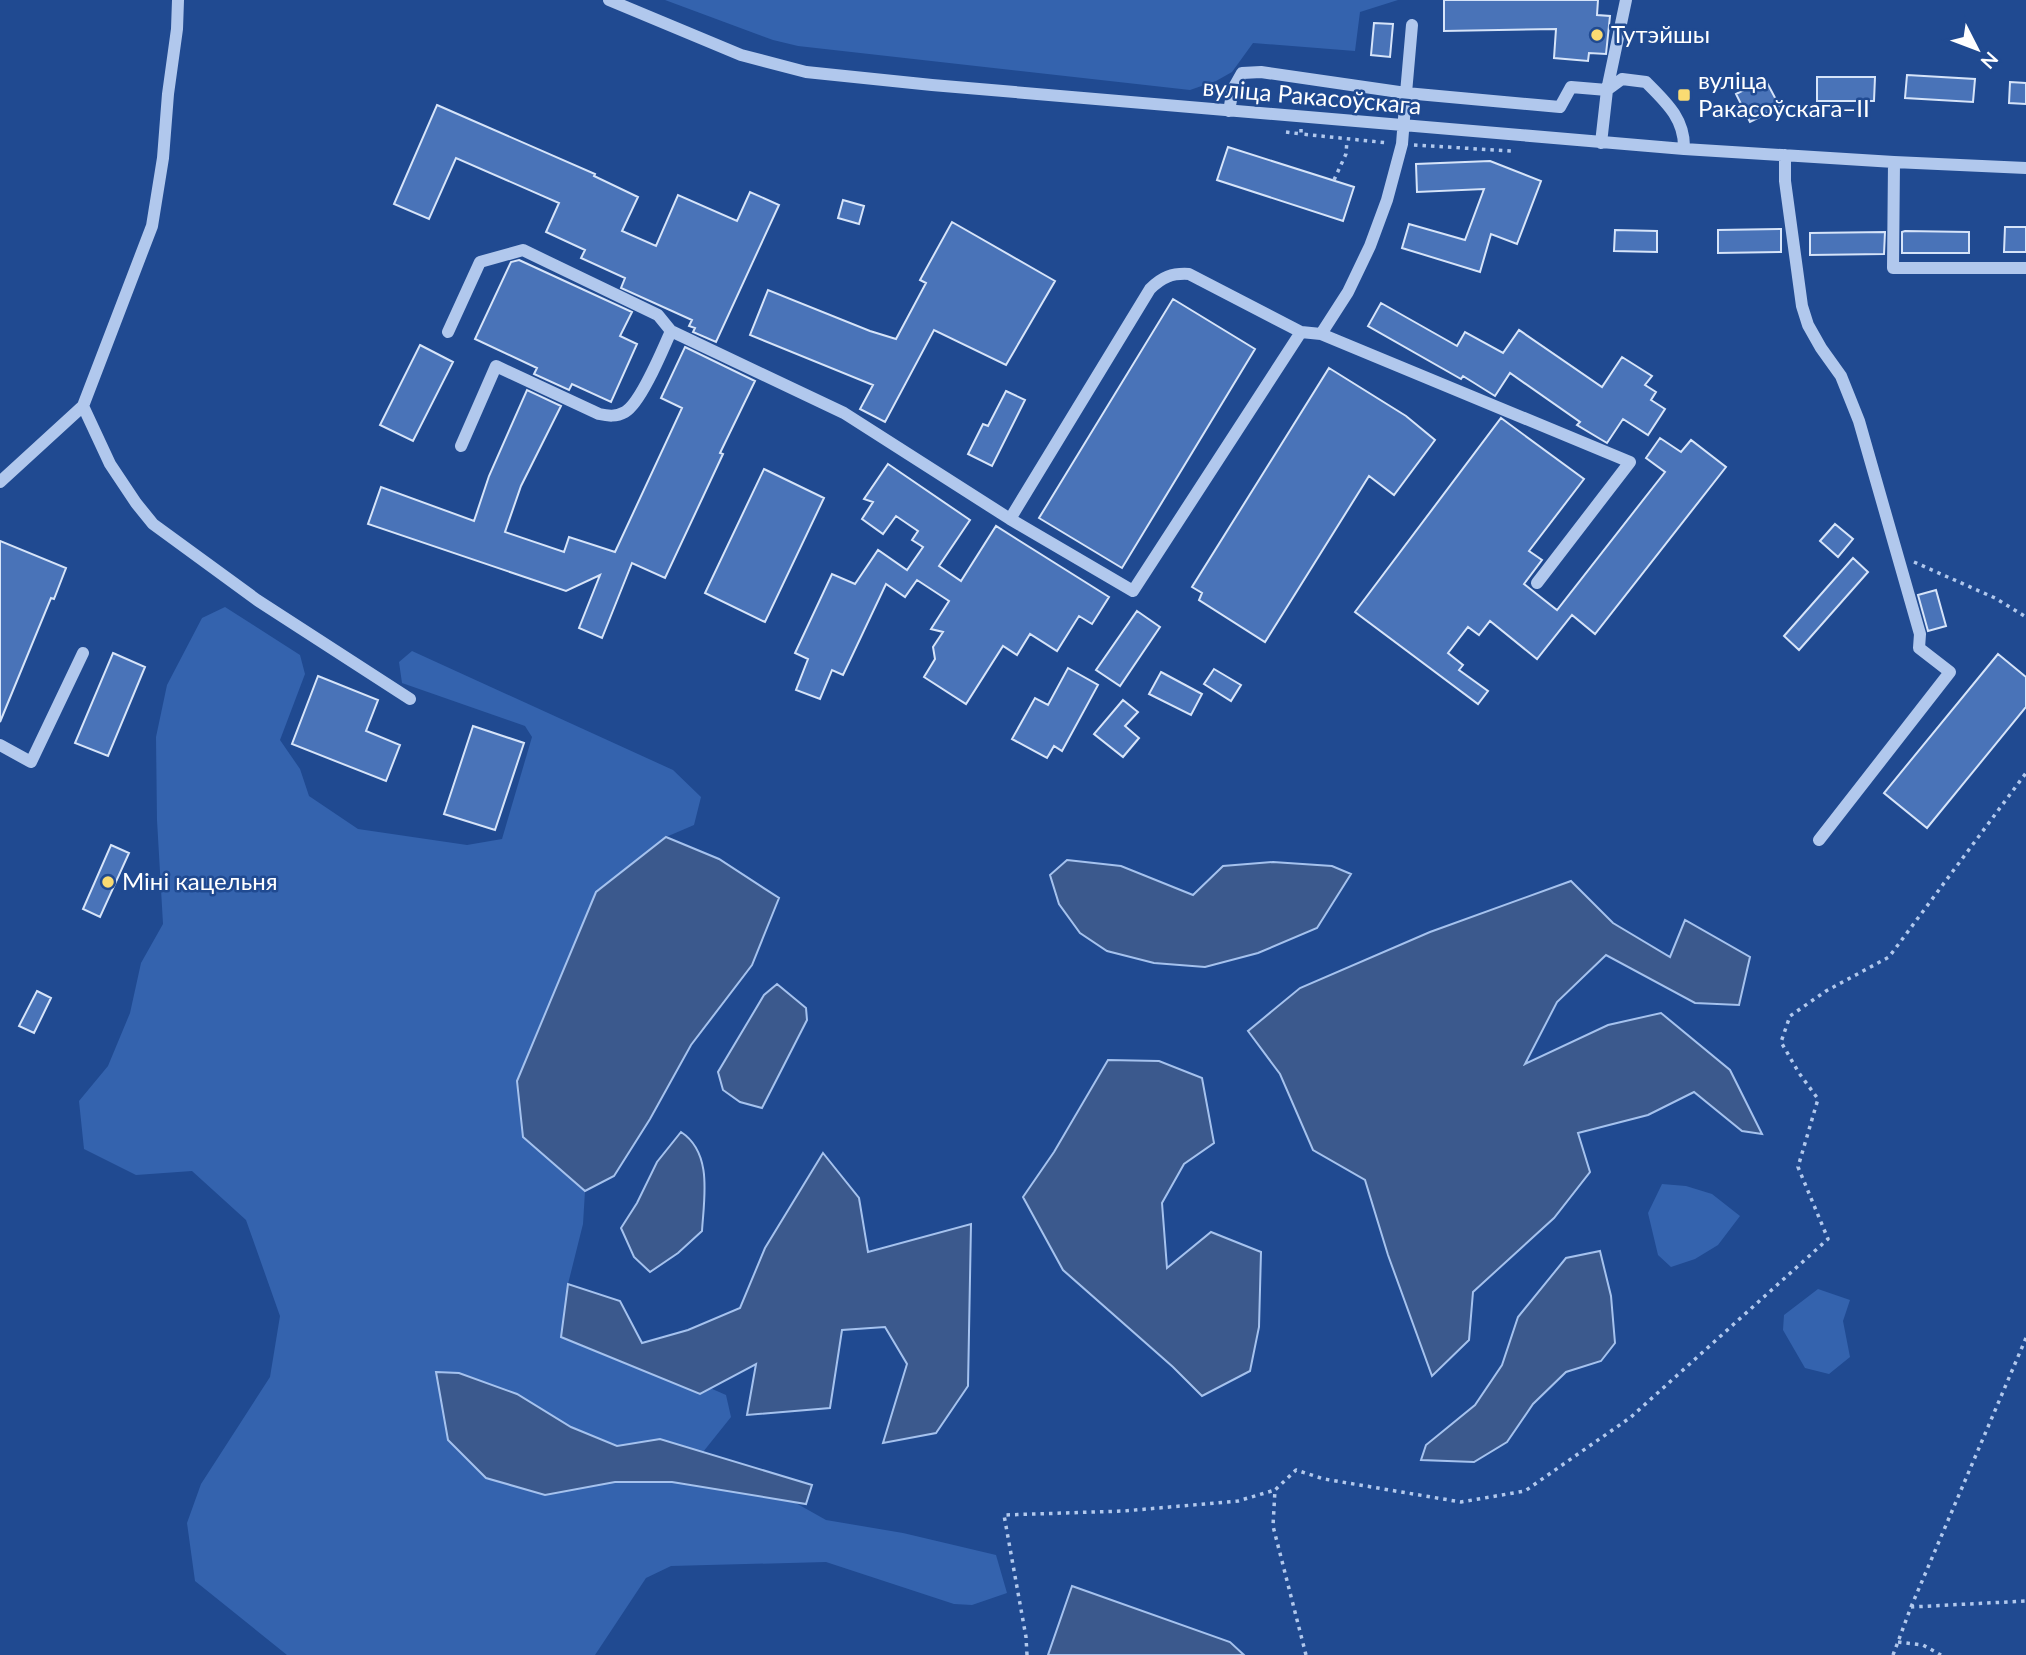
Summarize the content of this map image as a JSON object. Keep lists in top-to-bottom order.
{
  "streets": {
    "street": ["вуліца Ракасоўскага"]
  },
  "places": {
    "other": ["Тутэйшы", "Міні кацельня"],
    "transit": ["вуліца Ракасоўскага–II"]
  },
  "north": "bottom right"
}
